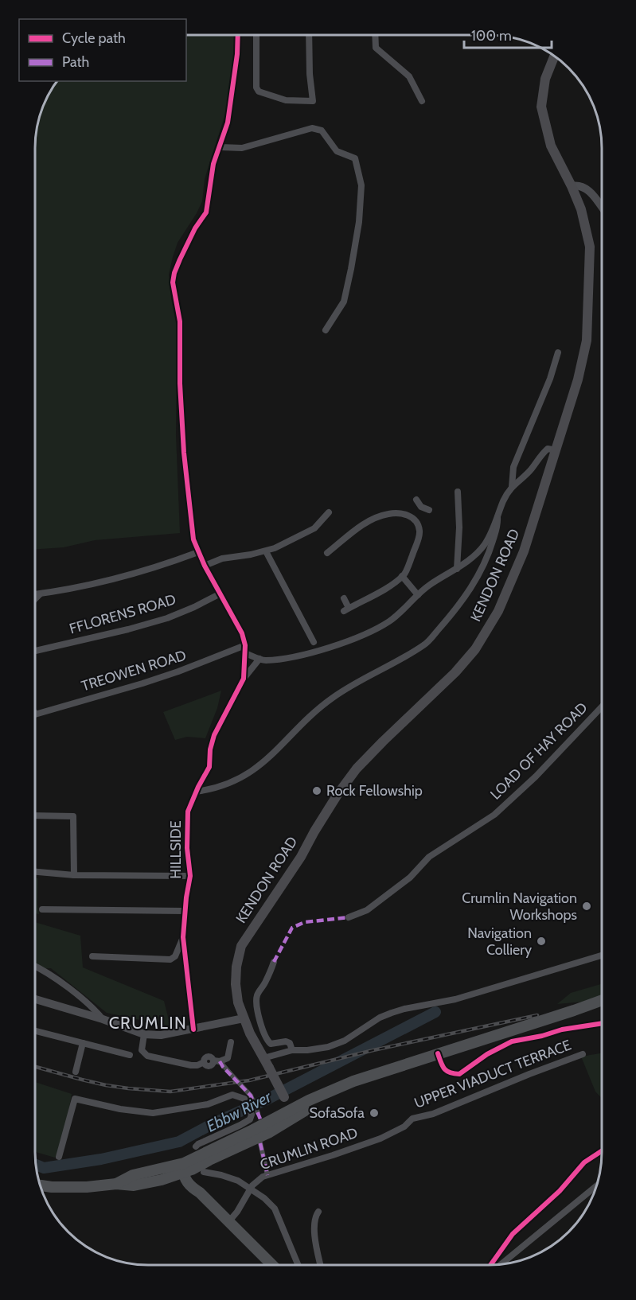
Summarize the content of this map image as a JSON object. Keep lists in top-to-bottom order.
{
  "streets": {
    "main road": ["KENDON ROAD"],
    "street": [
      "FFLORENS ROAD",
      "TREOWEN ROAD",
      "LOAD OF HAY ROAD",
      "HILLSIDE",
      "UPPER VIADUCT TERRACE",
      "CRUMLIN ROAD"
    ]
  },
  "crossings": [
    ["TREOWEN ROAD", "HILLSIDE"],
    ["UPPER VIADUCT TERRACE", "CRUMLIN ROAD"]
  ],
  "districts": ["CRUMLIN"],
  "water": ["Ebbw River"],
  "places": [
    "Rock Fellowship",
    "Crumlin Navigation Workshops",
    "Navigation Colliery",
    "SofaSofa"
  ],
  "legend": ["Cycle path", "Path"],
  "scale_bar": "100 m"
}
